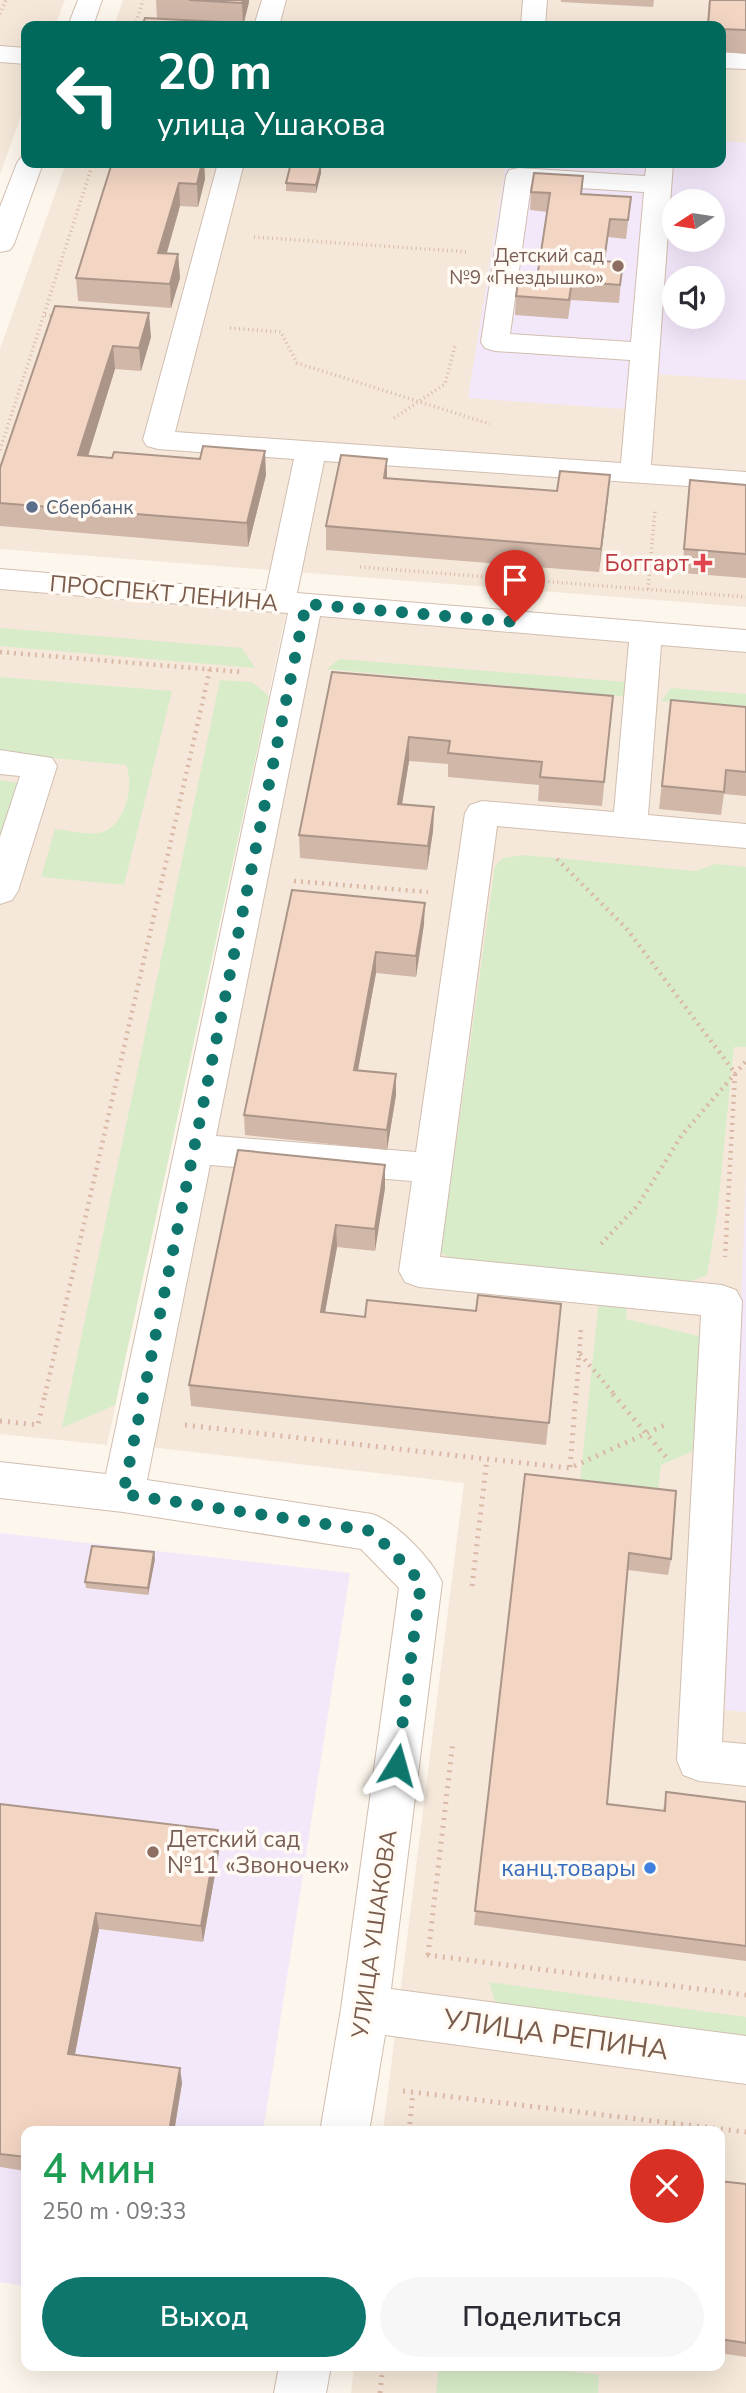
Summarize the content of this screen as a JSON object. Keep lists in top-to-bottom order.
{
  "streets": {
    "street": ["ПРОСПЕКТ ЛЕНИНА", "УЛИЦА УШАКОВА", "УЛИЦА РЕПИНА"]
  },
  "crossings": [
    ["УЛИЦА УШАКОВА", "УЛИЦА РЕПИНА"]
  ],
  "places": {
    "other": [
      "Детский сад №9 «Гнездышко»",
      "Сбербанк",
      "Детский сад №11 «Звоночек»",
      "канц.товары"
    ],
    "health": ["Боггарт"]
  },
  "north": "left",
  "page": {
    "turn": ["20 m", "улица Ушакова"],
    "heading": ["4 мин", "250 m · 09:33"],
    "buttons": ["Выход", "Поделиться"]
  }
}
